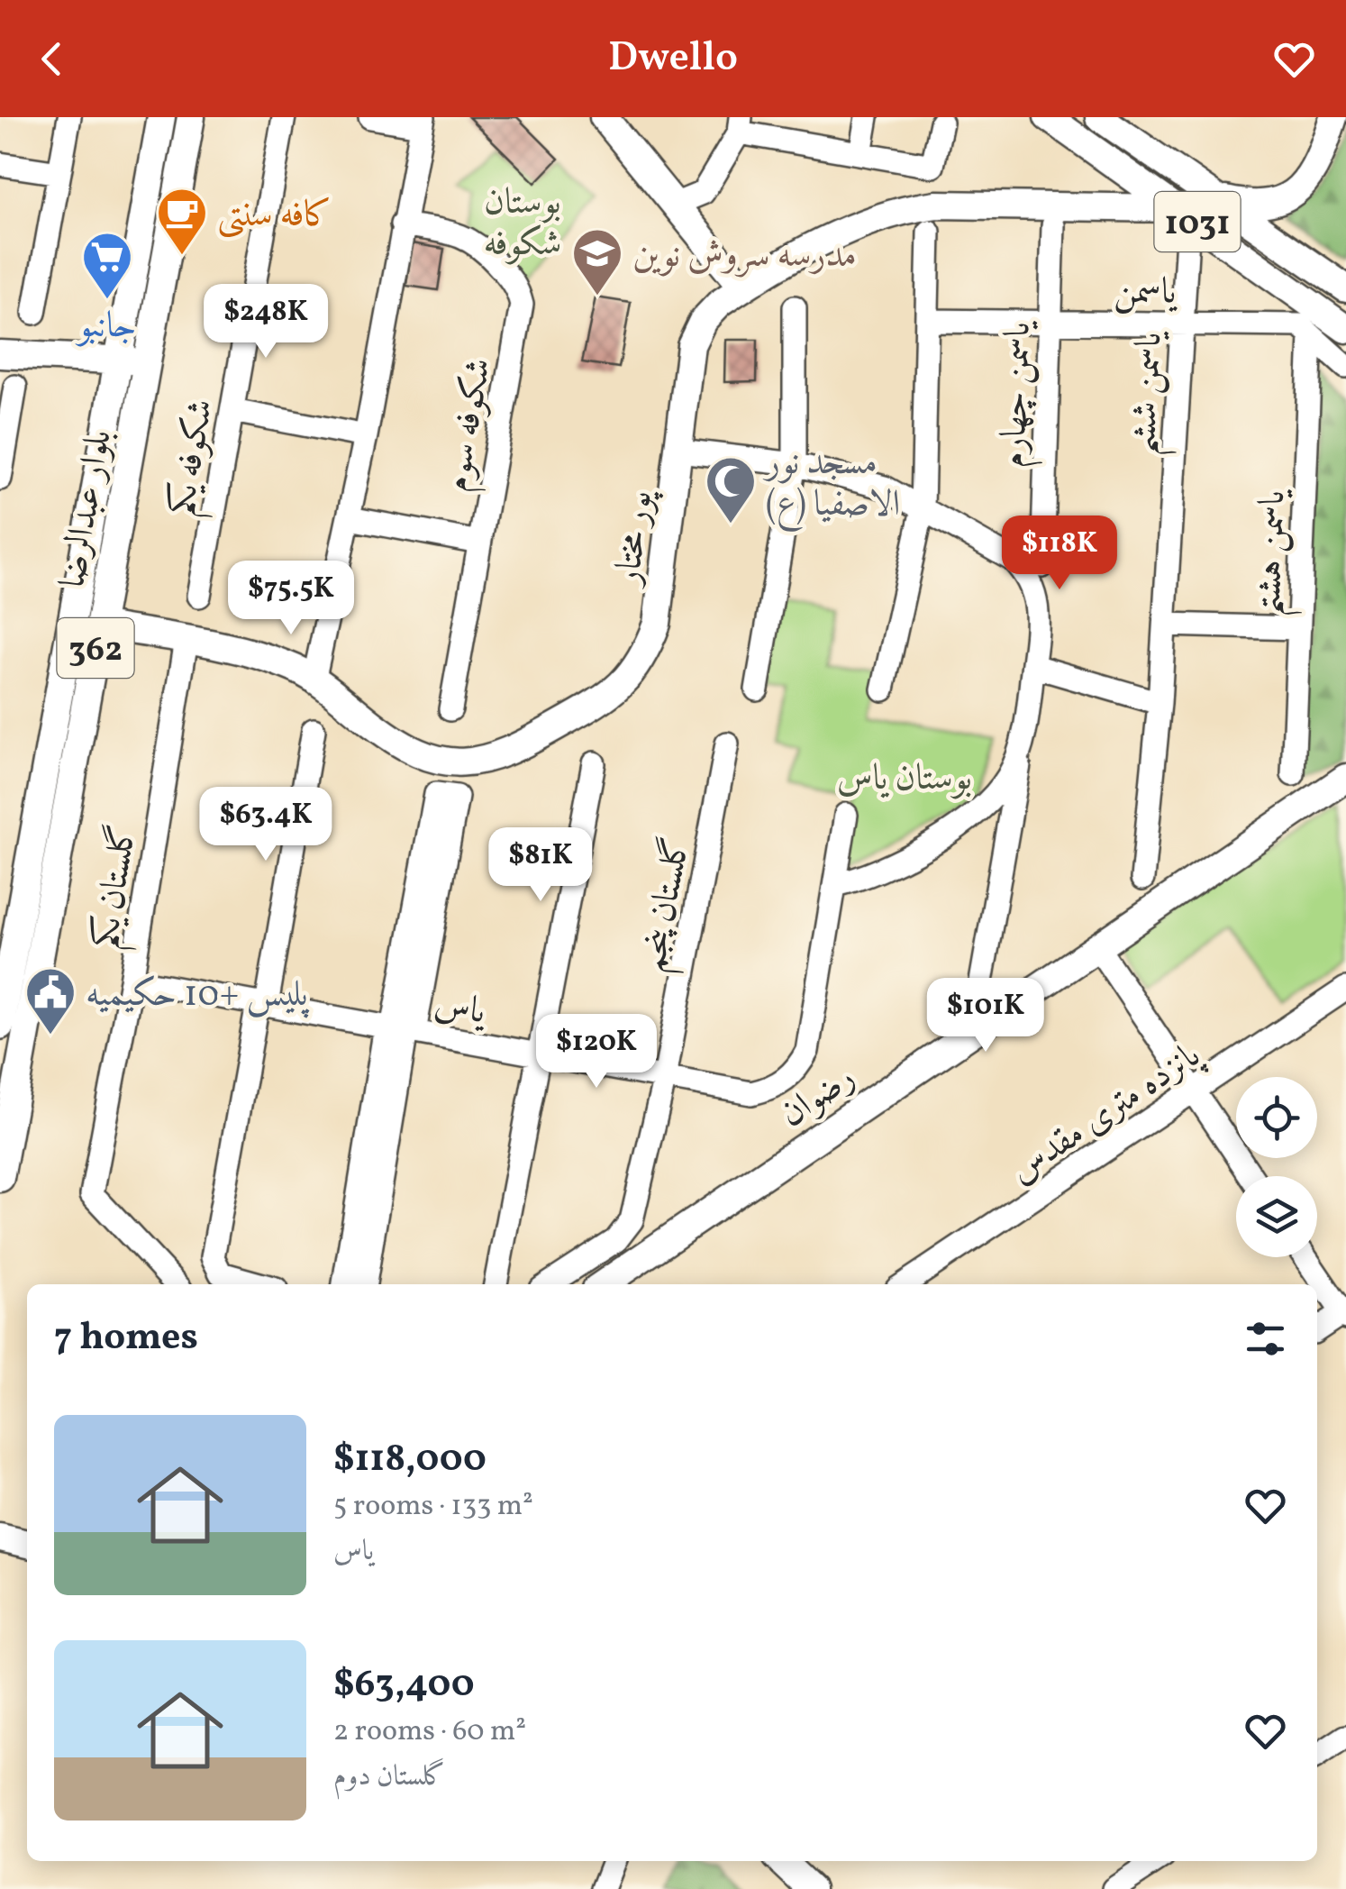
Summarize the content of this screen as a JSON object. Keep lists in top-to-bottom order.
{
  "streets": {
    "main road": [
      "1031",
      "بلوار عبدالرضا",
      "پور مختار",
      "362",
      "رضوان"
    ],
    "street": [
      "یاسمن",
      "یاسمن ششم",
      "یاسمن چهارم",
      "شکوفه سوم",
      "شکوفه یکم",
      "یاسمن هشتم",
      "گلستان یکم",
      "گلستان پنجم",
      "یاس",
      "پانزده متری مقدس"
    ]
  },
  "crossings": [
    ["1031", "پور مختار"],
    ["یاسمن", "یاسمن ششم"],
    ["یاسمن", "یاسمن چهارم"],
    ["یاسمن", "یاسمن هشتم"],
    ["بلوار عبدالرضا", "پور مختار"],
    ["پور مختار", "گلستان یکم"],
    ["گلستان یکم", "یاس"],
    ["گلستان پنجم", "یاس"]
  ],
  "parks": ["بوستان شکوفه", "بوستان یاس"],
  "places": {
    "cafe": ["کافه سنتی"],
    "school or university": ["مدرسه سروش نوین"],
    "supermarket": ["جانبو"],
    "mosque": ["مسجد نور الاصفیا (ع)"],
    "public building": ["پلیس +10 حکیمیه"]
  },
  "page": {
    "header": "Dwello",
    "price": [
      "$248K",
      "$118K",
      "$75.5K",
      "$63.4K",
      "$81K",
      "$101K",
      "$120K"
    ],
    "heading": "7 homes",
    "list": [
      {
        "name": "$118,000",
        "note": "5 rooms · 133 m² · یاس"
      },
      {
        "name": "$63,400",
        "note": "2 rooms · 60 m² · گلستان دوم"
      }
    ]
  }
}
